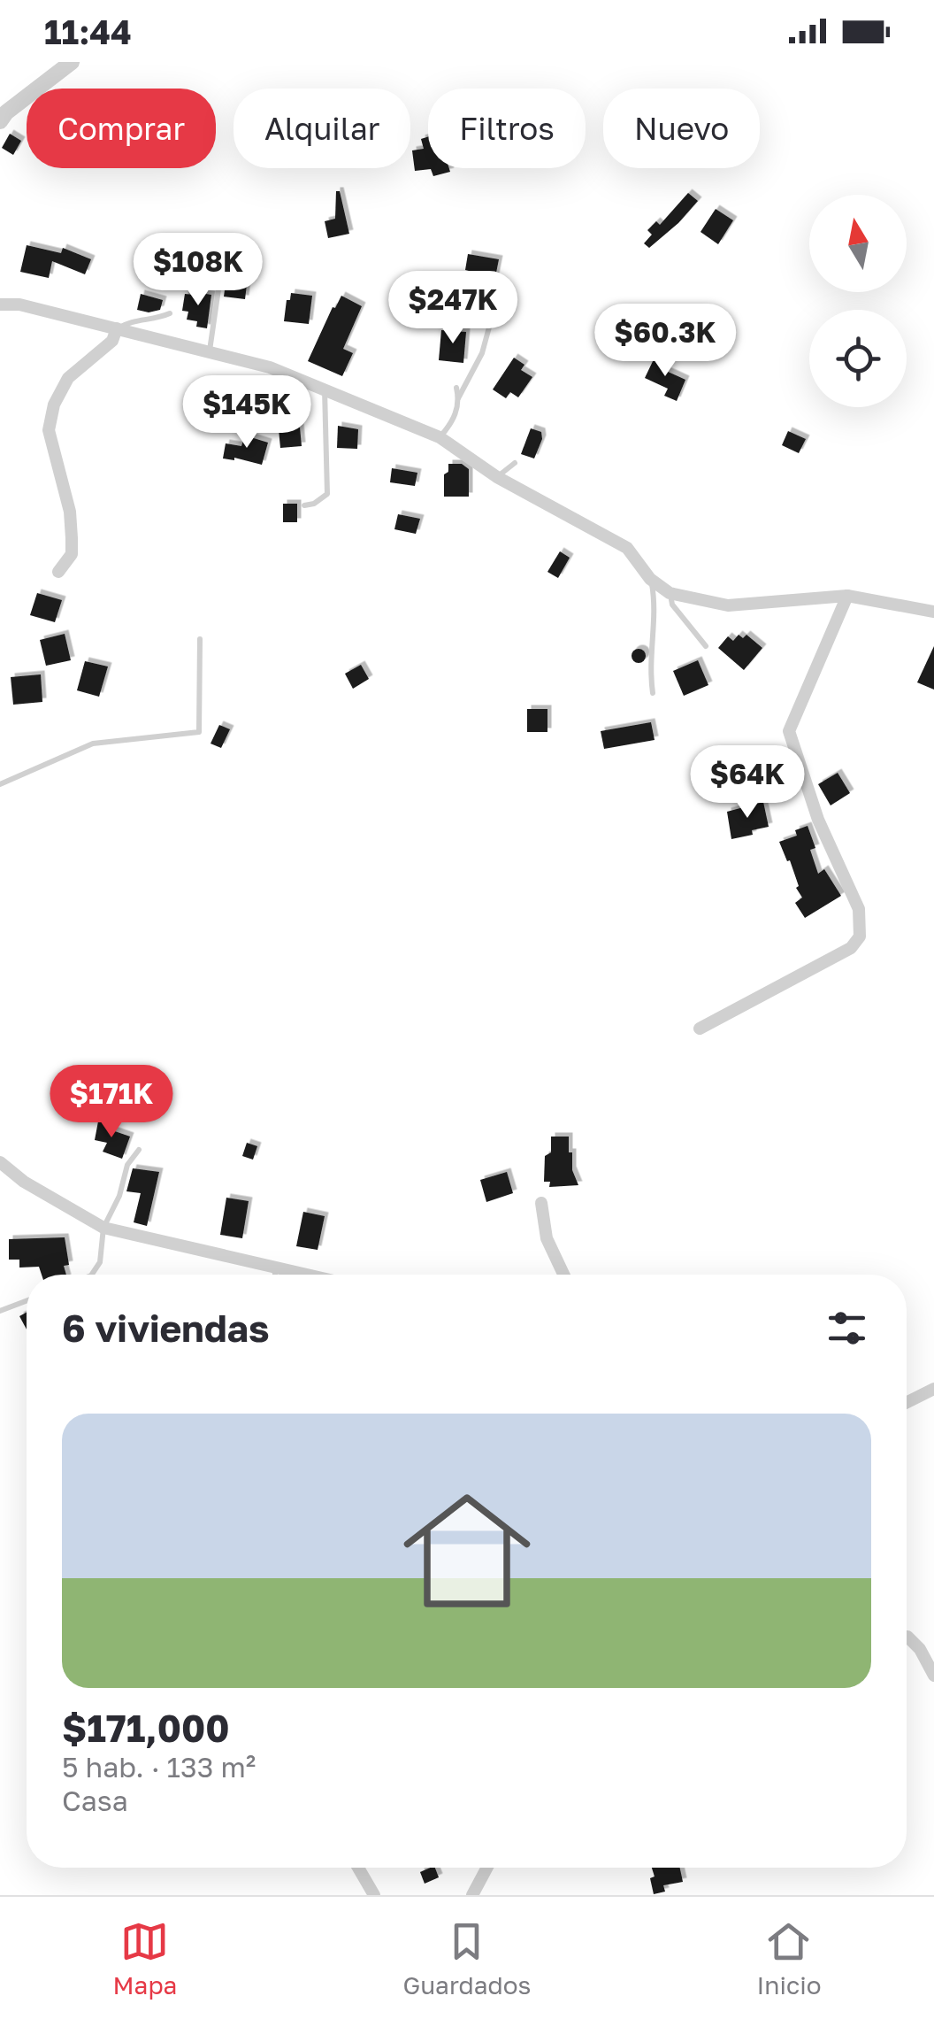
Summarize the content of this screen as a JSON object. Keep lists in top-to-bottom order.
{
  "north": "top",
  "page": {
    "status": "11:44",
    "chip": [
      "Comprar",
      "Alquilar",
      "Filtros",
      "Nuevo"
    ],
    "price": [
      "$108K",
      "$247K",
      "$60.3K",
      "$145K",
      "$64K",
      "$171K"
    ],
    "heading": "6 viviendas",
    "list": [
      {
        "name": "$171,000",
        "note": "5 hab. · 133 m² · Casa"
      }
    ],
    "tabs": ["Mapa", "Guardados", "Inicio"]
  }
}
